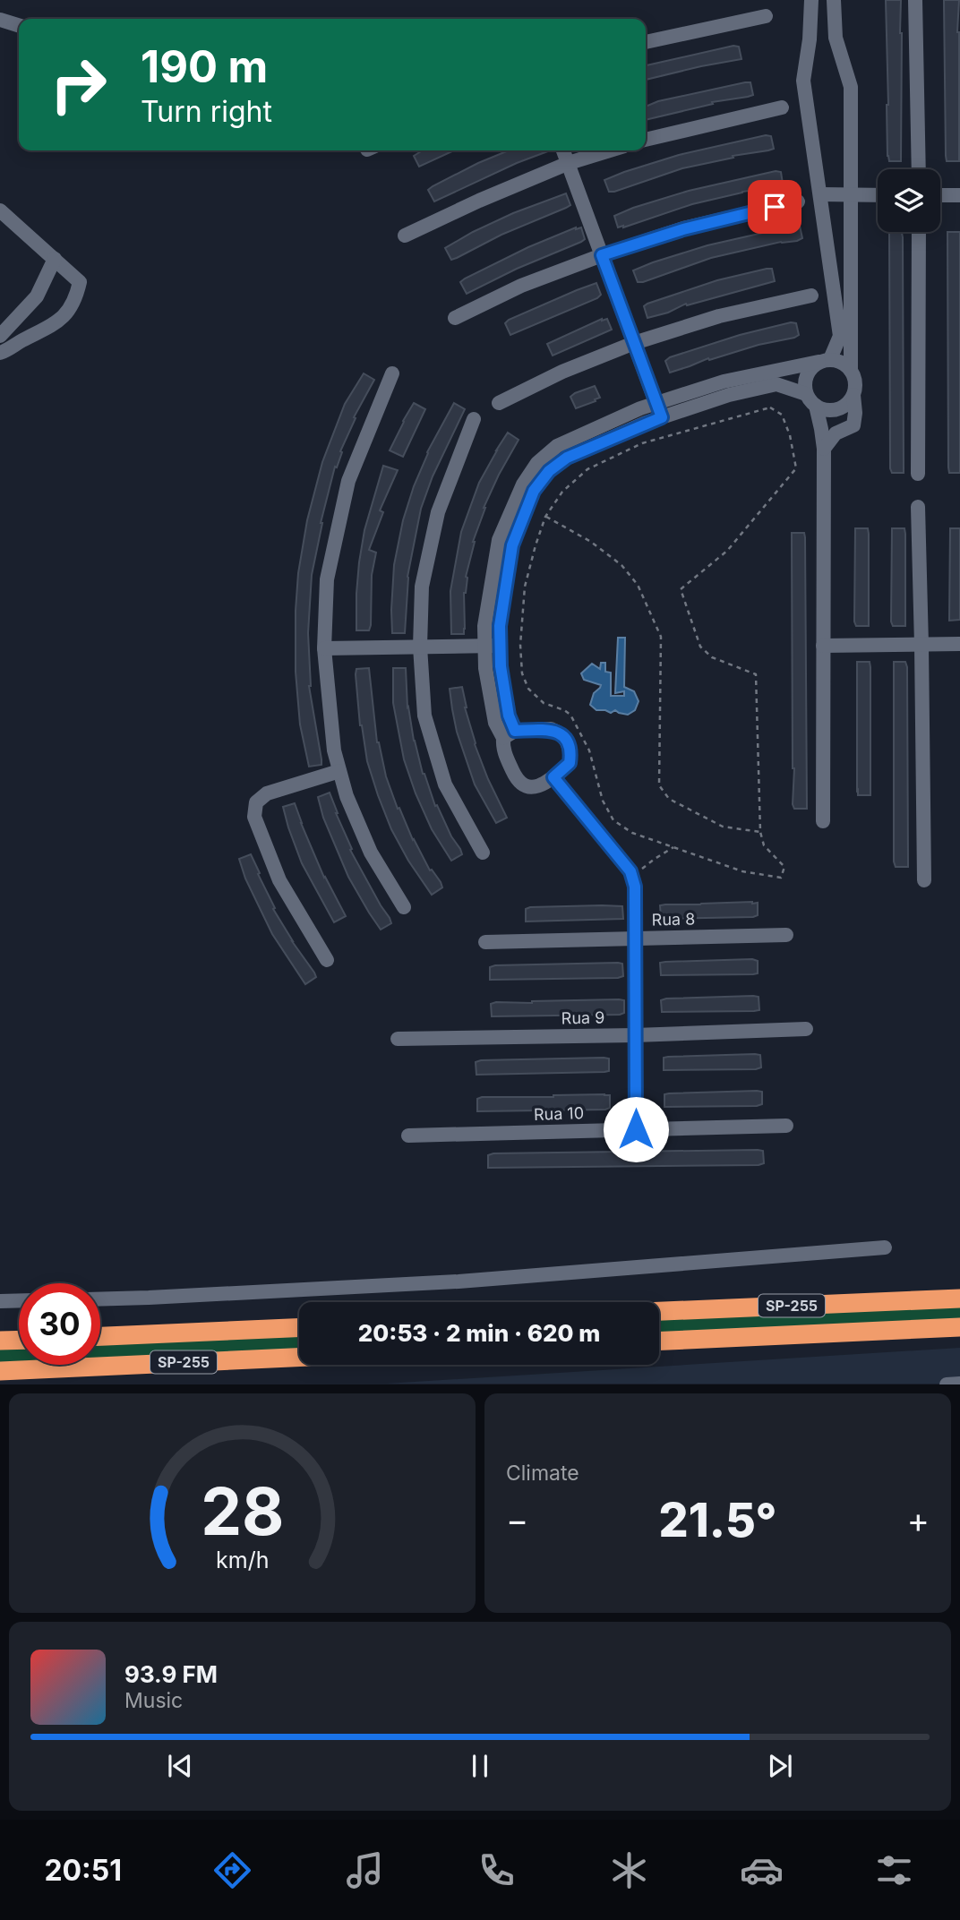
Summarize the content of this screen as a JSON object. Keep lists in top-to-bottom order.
{
  "streets": {
    "highway": ["SP-255"],
    "street": ["Rua 8", "Rua 9", "Rua 10"]
  },
  "page": {
    "turn": ["190 m", "Turn right"],
    "limit": "30",
    "trip": "20:53 · 2 min · 620 m",
    "tile": "Climate",
    "heat": ["−", "21.5°", "+"],
    "song": ["93.9 FM", "Music"],
    "tabs": "20:51",
    "gauge": ["28", "km/h"]
  }
}
